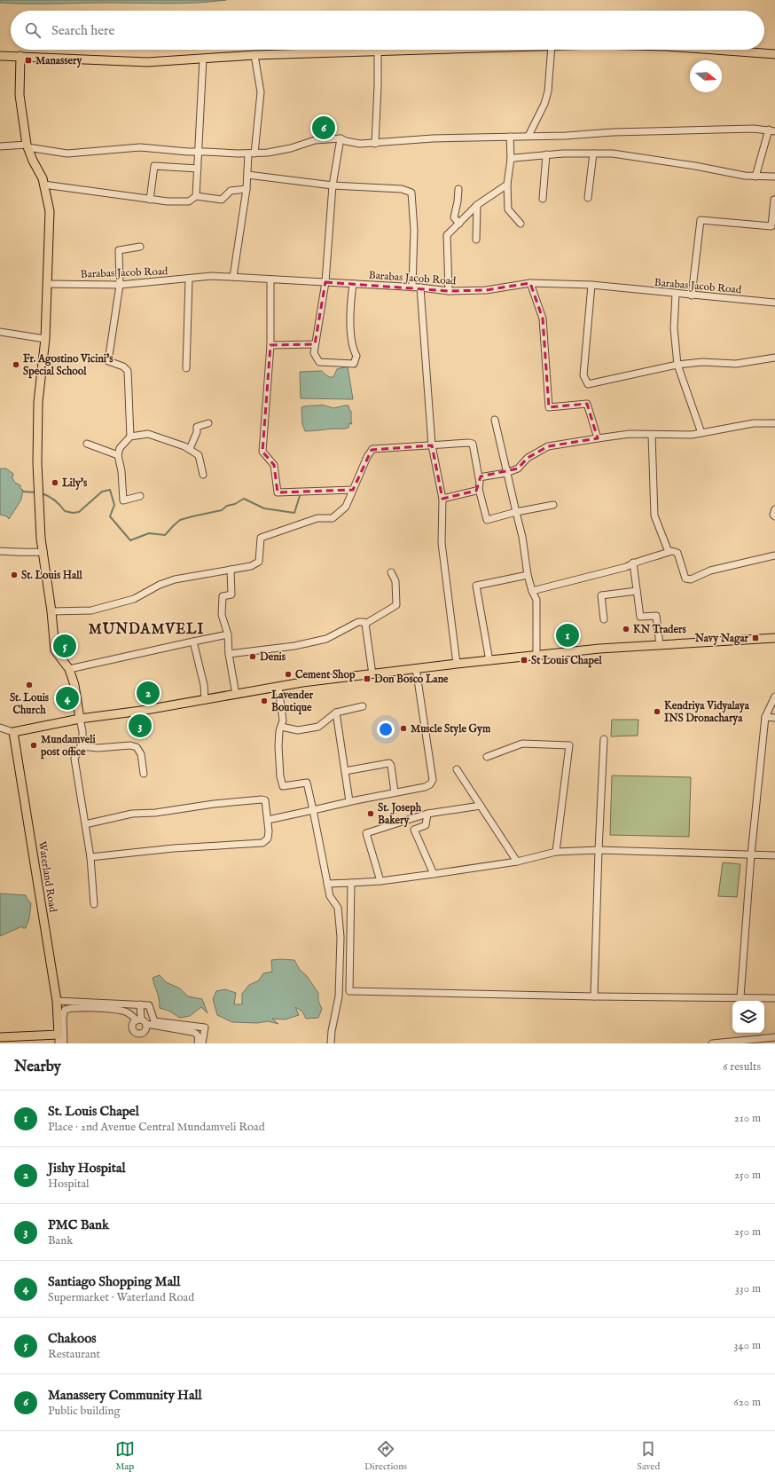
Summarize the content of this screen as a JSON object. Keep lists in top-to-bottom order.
{
  "streets": {
    "main road": ["Waterland Road"],
    "street": ["Barabas Jacob Road"]
  },
  "districts": ["MUNDAMVELI"],
  "places": {
    "transit": [
      "Manassery",
      "Navy Nagar",
      "St Louis Chapel",
      "Don Bosco Lane"
    ],
    "other": [
      "Fr. Agostino Vicini's Special School",
      "Lily's",
      "St. Louis Hall",
      "KN Traders",
      "Denis",
      "Cement Shop",
      "St. Louis Church",
      "Lavender Boutique",
      "Kendriya Vidyalaya INS Dronacharya",
      "Muscle Style Gym",
      "Mundamveli post office",
      "St. Joseph Bakery"
    ]
  },
  "north": "right",
  "page": {
    "search": "Search here",
    "pins": [
      "6",
      "1",
      "5",
      "2",
      "4",
      "3"
    ],
    "heading": ["Nearby", "6 results"],
    "list": [
      {
        "mark": "1",
        "name": "St. Louis Chapel",
        "note": "Place · 2nd Avenue Central Mundamveli Road",
        "value": "210 m"
      },
      {
        "mark": "2",
        "name": "Jishy Hospital",
        "note": "Hospital",
        "value": "250 m"
      },
      {
        "mark": "3",
        "name": "PMC Bank",
        "note": "Bank",
        "value": "250 m"
      },
      {
        "mark": "4",
        "name": "Santiago Shopping Mall",
        "note": "Supermarket · Waterland Road",
        "value": "330 m"
      },
      {
        "mark": "5",
        "name": "Chakoos",
        "note": "Restaurant",
        "value": "340 m"
      },
      {
        "mark": "6",
        "name": "Manassery Community Hall",
        "note": "Public building",
        "value": "620 m"
      }
    ],
    "nav": ["Map", "Directions", "Saved"]
  }
}
